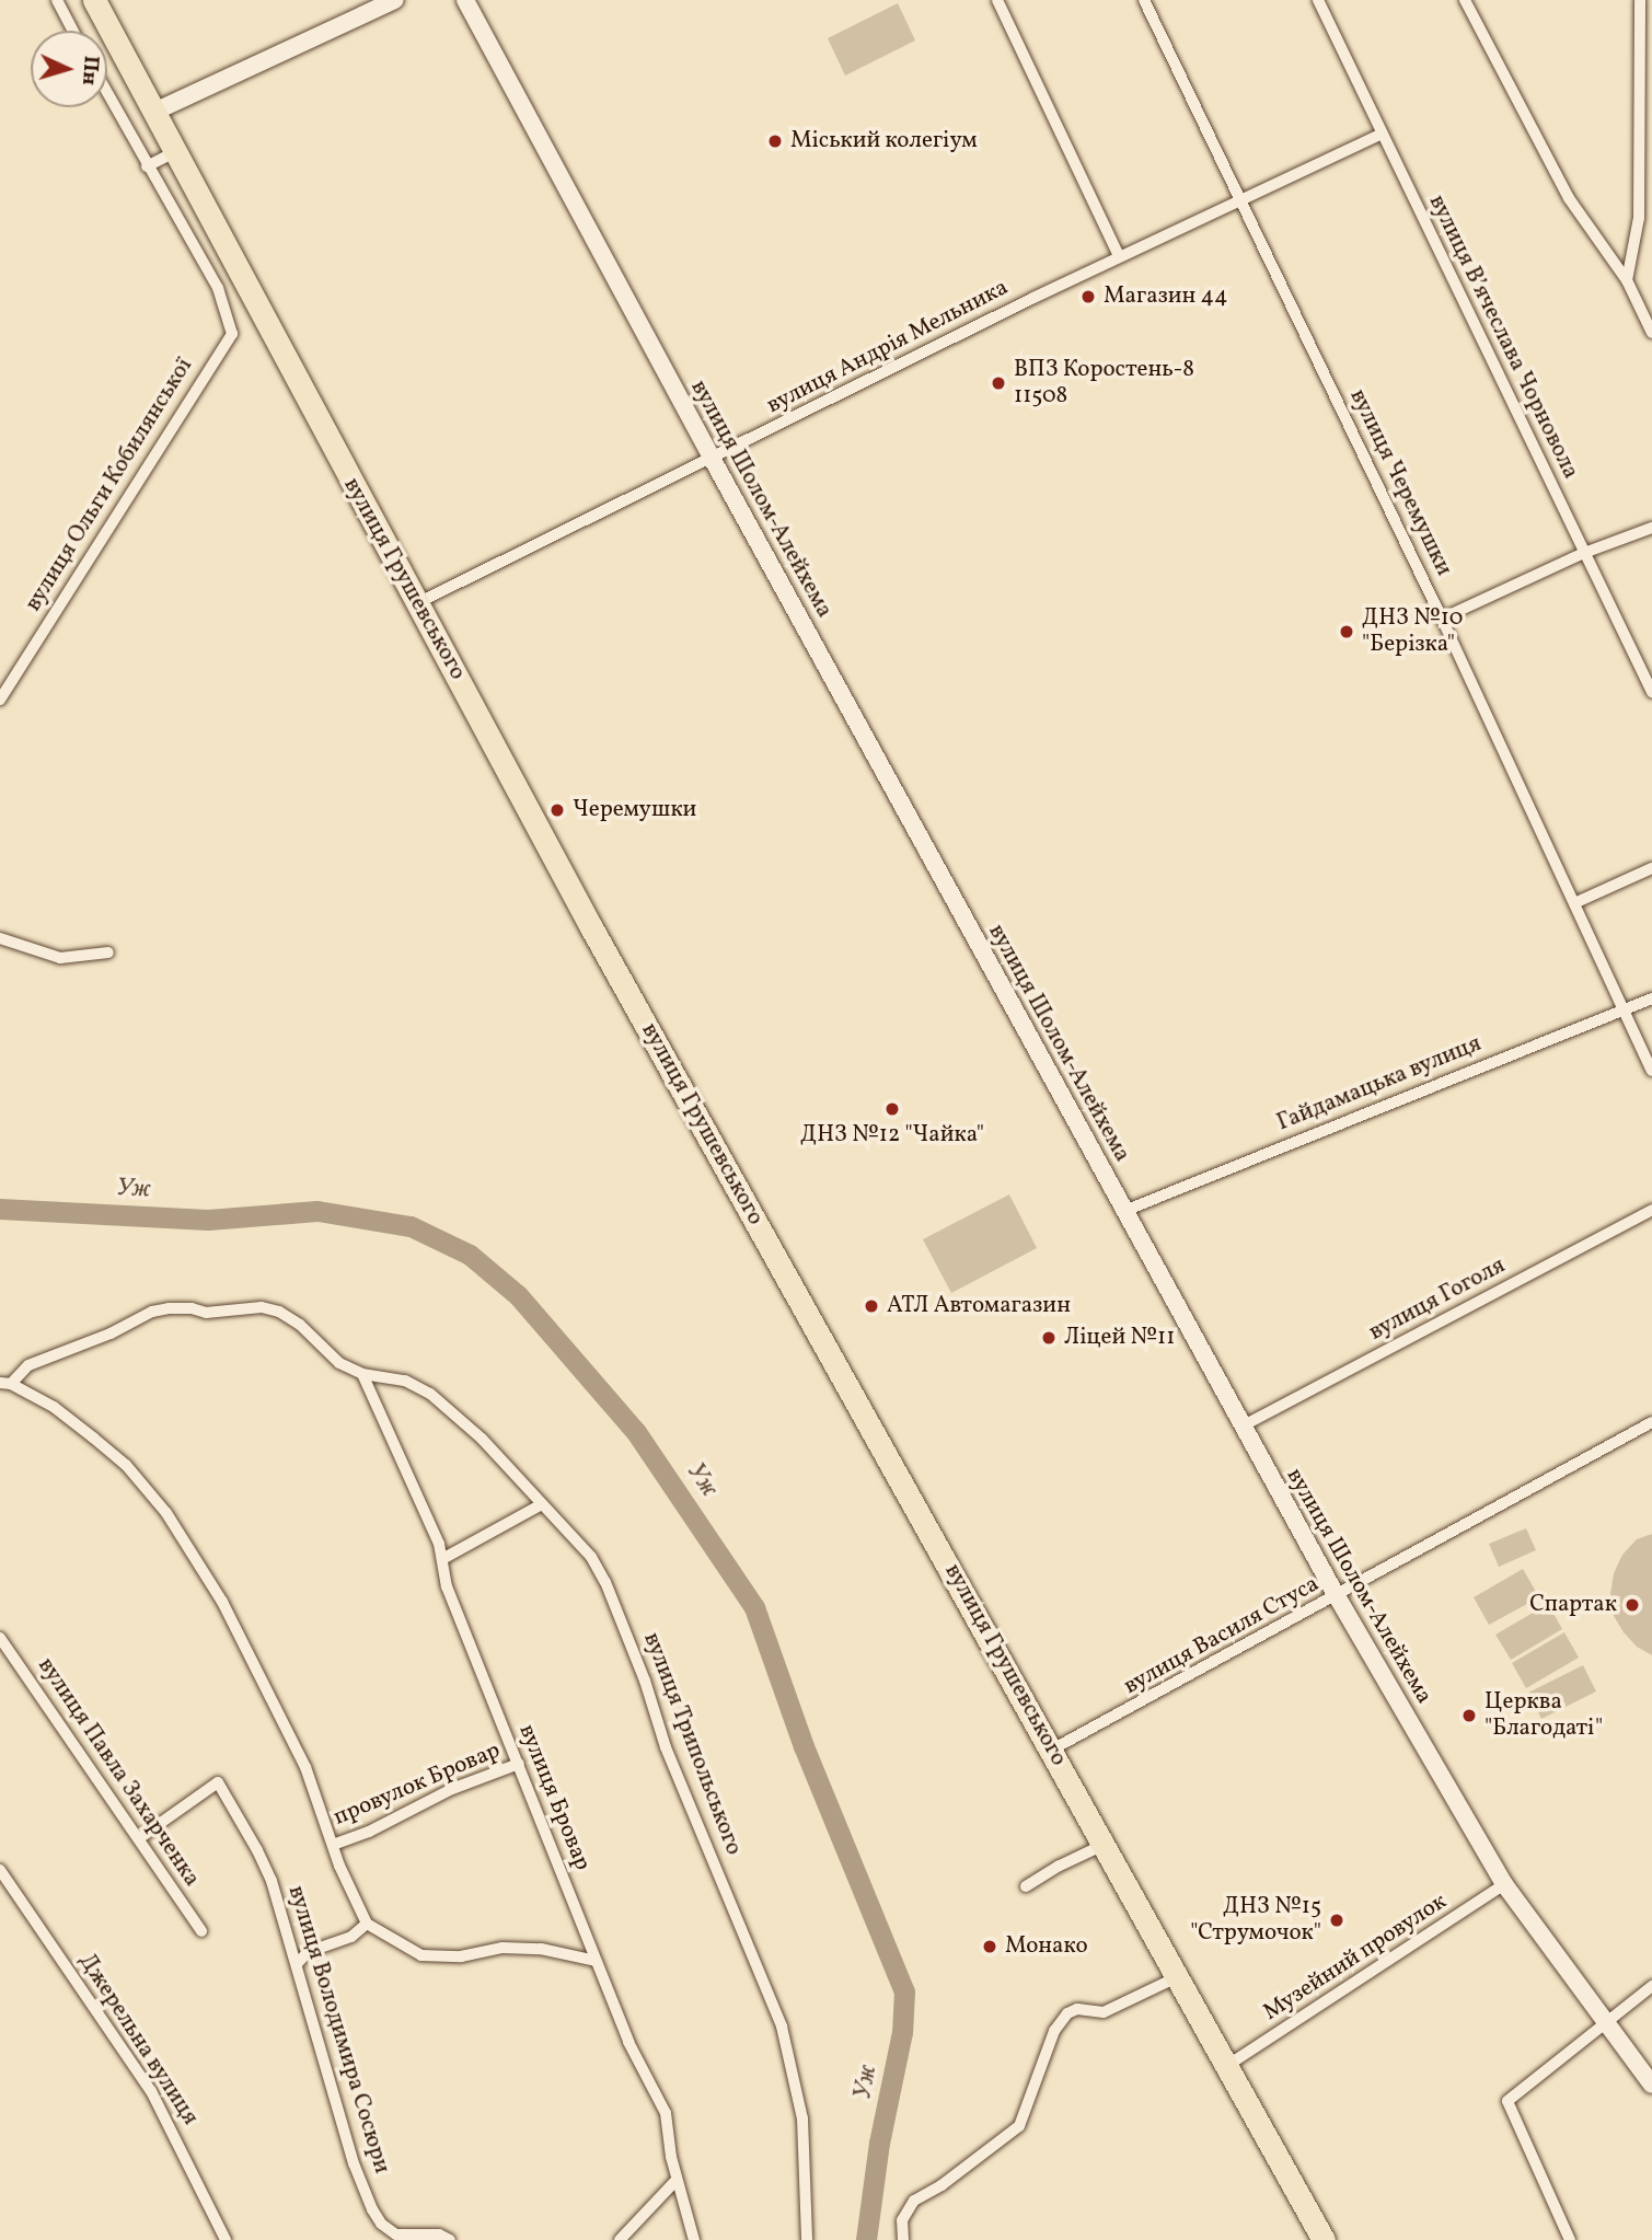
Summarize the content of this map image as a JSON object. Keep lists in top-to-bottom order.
{
  "streets": {
    "highway": ["вулиця Грушевського"],
    "street": [
      "вулиця Вʼячеслава Чорновола",
      "вулиця Андрія Мельника",
      "вулиця Черемушки",
      "вулиця Ольги Кобилянської",
      "вулиця Шолом-Алейхема",
      "Гайдамацька вулиця",
      "вулиця Гоголя",
      "вулиця Василя Стуса",
      "вулиця Трипольського",
      "вулиця Павла Захарченка",
      "провулок Бровар",
      "вулиця Бровар",
      "Музейний провулок",
      "вулиця Володимира Сосюри",
      "Джерельна вулиця"
    ]
  },
  "crossings": [
    ["вулиця Вʼячеслава Чорновола", "вулиця Андрія Мельника"],
    ["вулиця Андрія Мельника", "вулиця Черемушки"],
    ["вулиця Андрія Мельника", "вулиця Шолом-Алейхема"],
    ["вулиця Андрія Мельника", "вулиця Грушевського"],
    ["вулиця Черемушки", "Гайдамацька вулиця"],
    ["вулиця Шолом-Алейхема", "Гайдамацька вулиця"],
    ["вулиця Шолом-Алейхема", "вулиця Гоголя"],
    ["вулиця Шолом-Алейхема", "вулиця Василя Стуса"],
    ["вулиця Шолом-Алейхема", "Музейний провулок"],
    ["вулиця Грушевського", "вулиця Василя Стуса"],
    ["вулиця Грушевського", "Музейний провулок"],
    ["вулиця Трипольського", "вулиця Бровар"],
    ["вулиця Павла Захарченка", "вулиця Володимира Сосюри"],
    ["провулок Бровар", "вулиця Бровар"]
  ],
  "water": ["Уж"],
  "places": [
    "Міський колегіум",
    "Магазин 44",
    "ВПЗ Коростень-8 11508",
    "ДНЗ №10 \"Берізка\"",
    "Черемушки",
    "ДНЗ №12 \"Чайка\"",
    "АТЛ Автомагазин",
    "Ліцей №11",
    "Спартак",
    "Церква \"Благодаті\"",
    "ДНЗ №15 \"Струмочок\"",
    "Монако"
  ],
  "north": "right"
}
